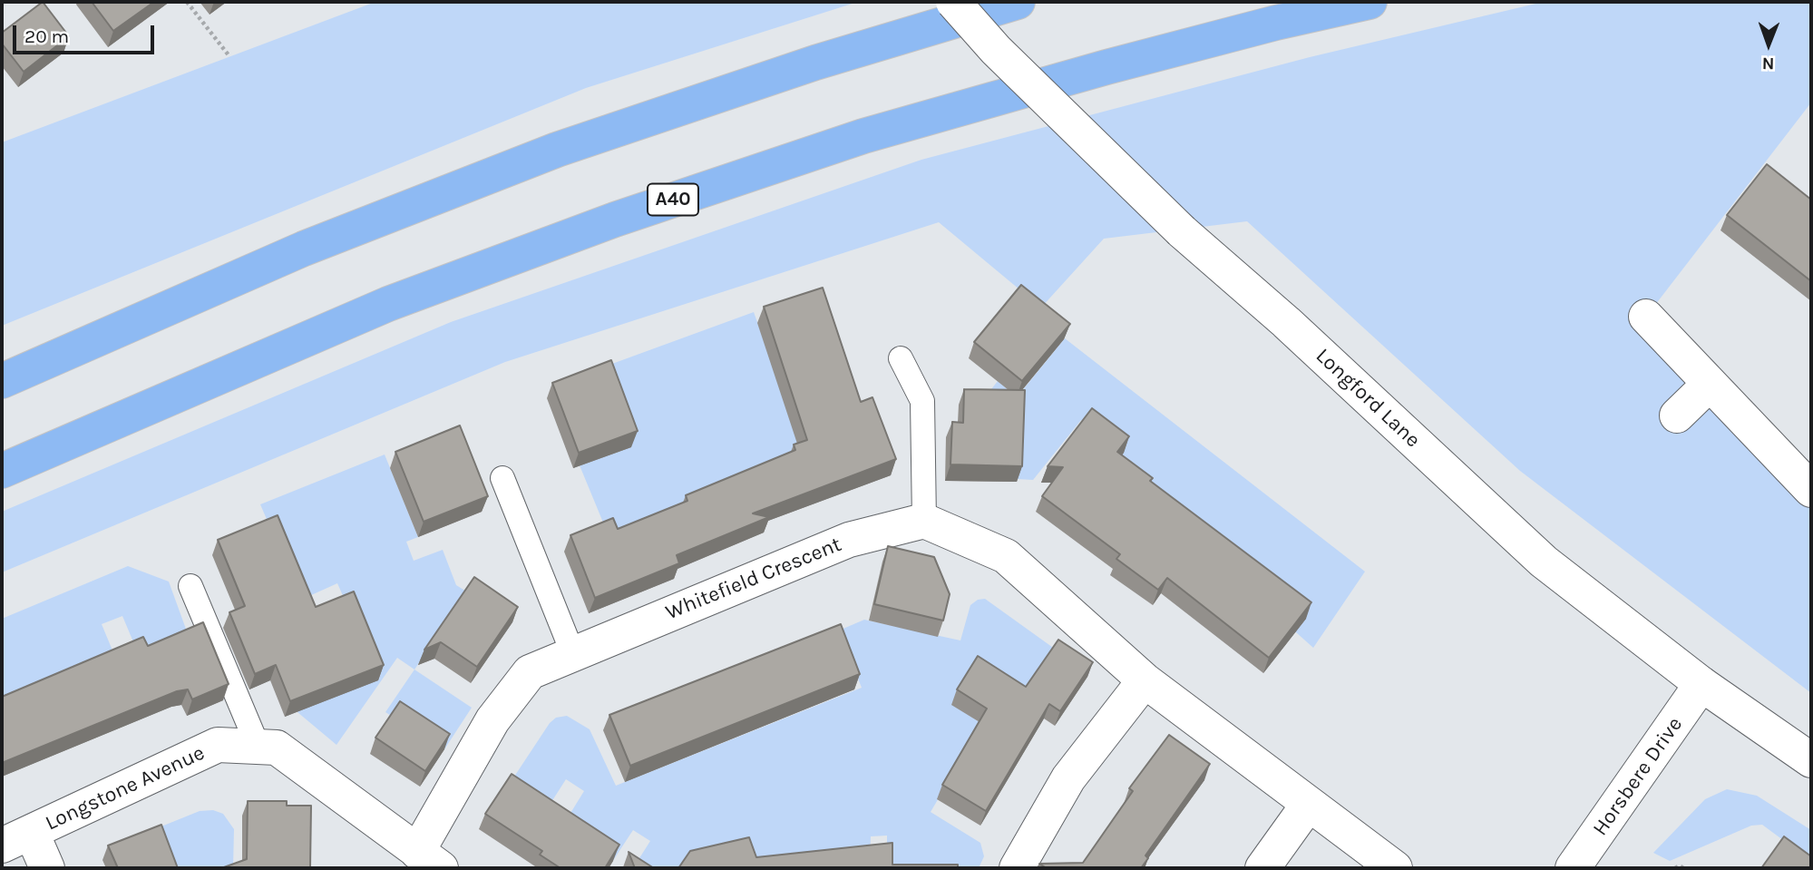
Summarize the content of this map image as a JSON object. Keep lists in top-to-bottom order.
{
  "streets": {
    "highway": ["A40"],
    "street": [
      "Longford Lane",
      "Whitefield Crescent",
      "Horsbere Drive",
      "Longstone Avenue"
    ]
  },
  "crossings": [
    ["Longford Lane", "Horsbere Drive"],
    ["Whitefield Crescent", "Longstone Avenue"]
  ],
  "scale_bar": "20 m",
  "north": "bottom"
}
